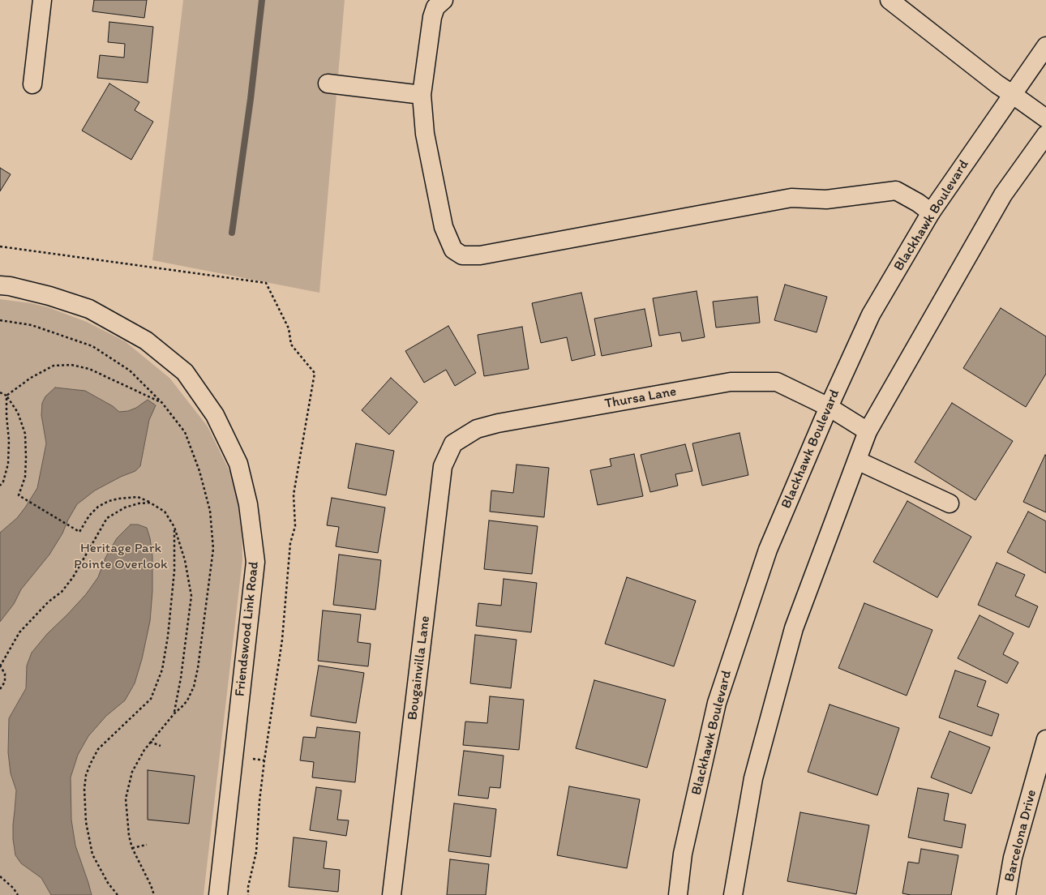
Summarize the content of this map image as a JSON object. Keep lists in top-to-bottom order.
{
  "streets": {
    "street": [
      "Blackhawk Boulevard",
      "Thursa Lane",
      "Friendswood Link Road",
      "Bougainvilla Lane",
      "Barcelona Drive"
    ]
  },
  "crossings": [
    ["Blackhawk Boulevard", "Thursa Lane"],
    ["Thursa Lane", "Bougainvilla Lane"]
  ],
  "parks": ["Heritage Park Pointe Overlook"]
}
